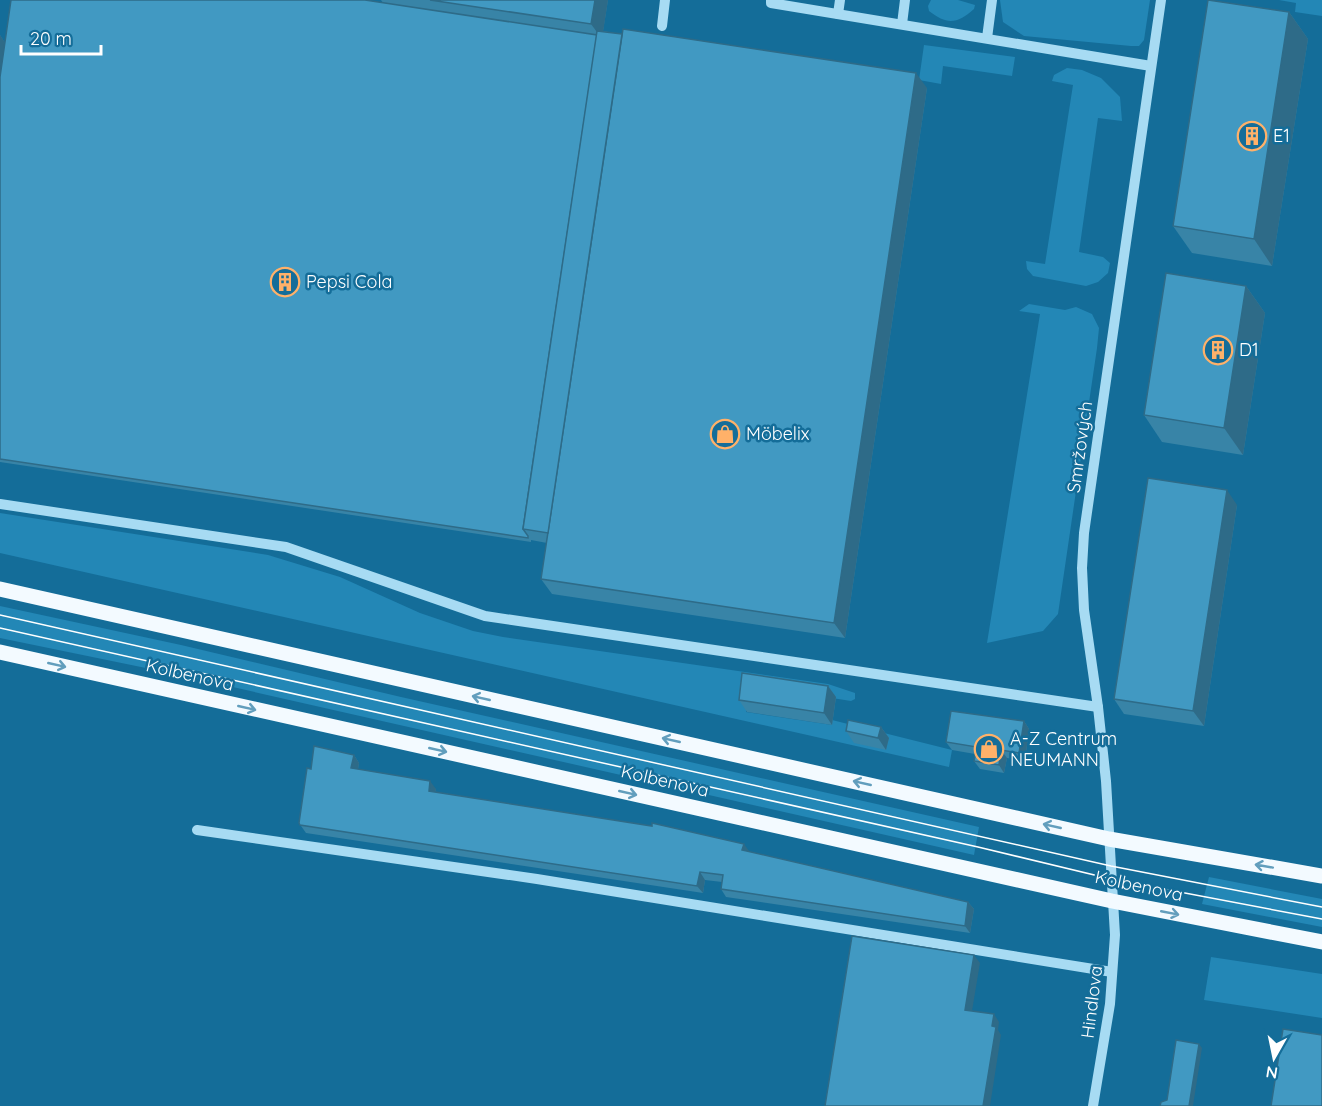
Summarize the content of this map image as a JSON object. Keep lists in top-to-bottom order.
{
  "streets": {
    "main road": ["Kolbenova"],
    "street": ["Smržových", "Hindlova"]
  },
  "crossings": [
    ["Smržových", "Kolbenova"],
    ["Smržových", "Hindlova"],
    ["Kolbenova", "Hindlova"]
  ],
  "places": {
    "building": ["E1", "Pepsi Cola", "D1"],
    "shop": ["Möbelix", "A-Z Centrum NEUMANN"]
  },
  "scale_bar": "20 m",
  "north": "bottom"
}
